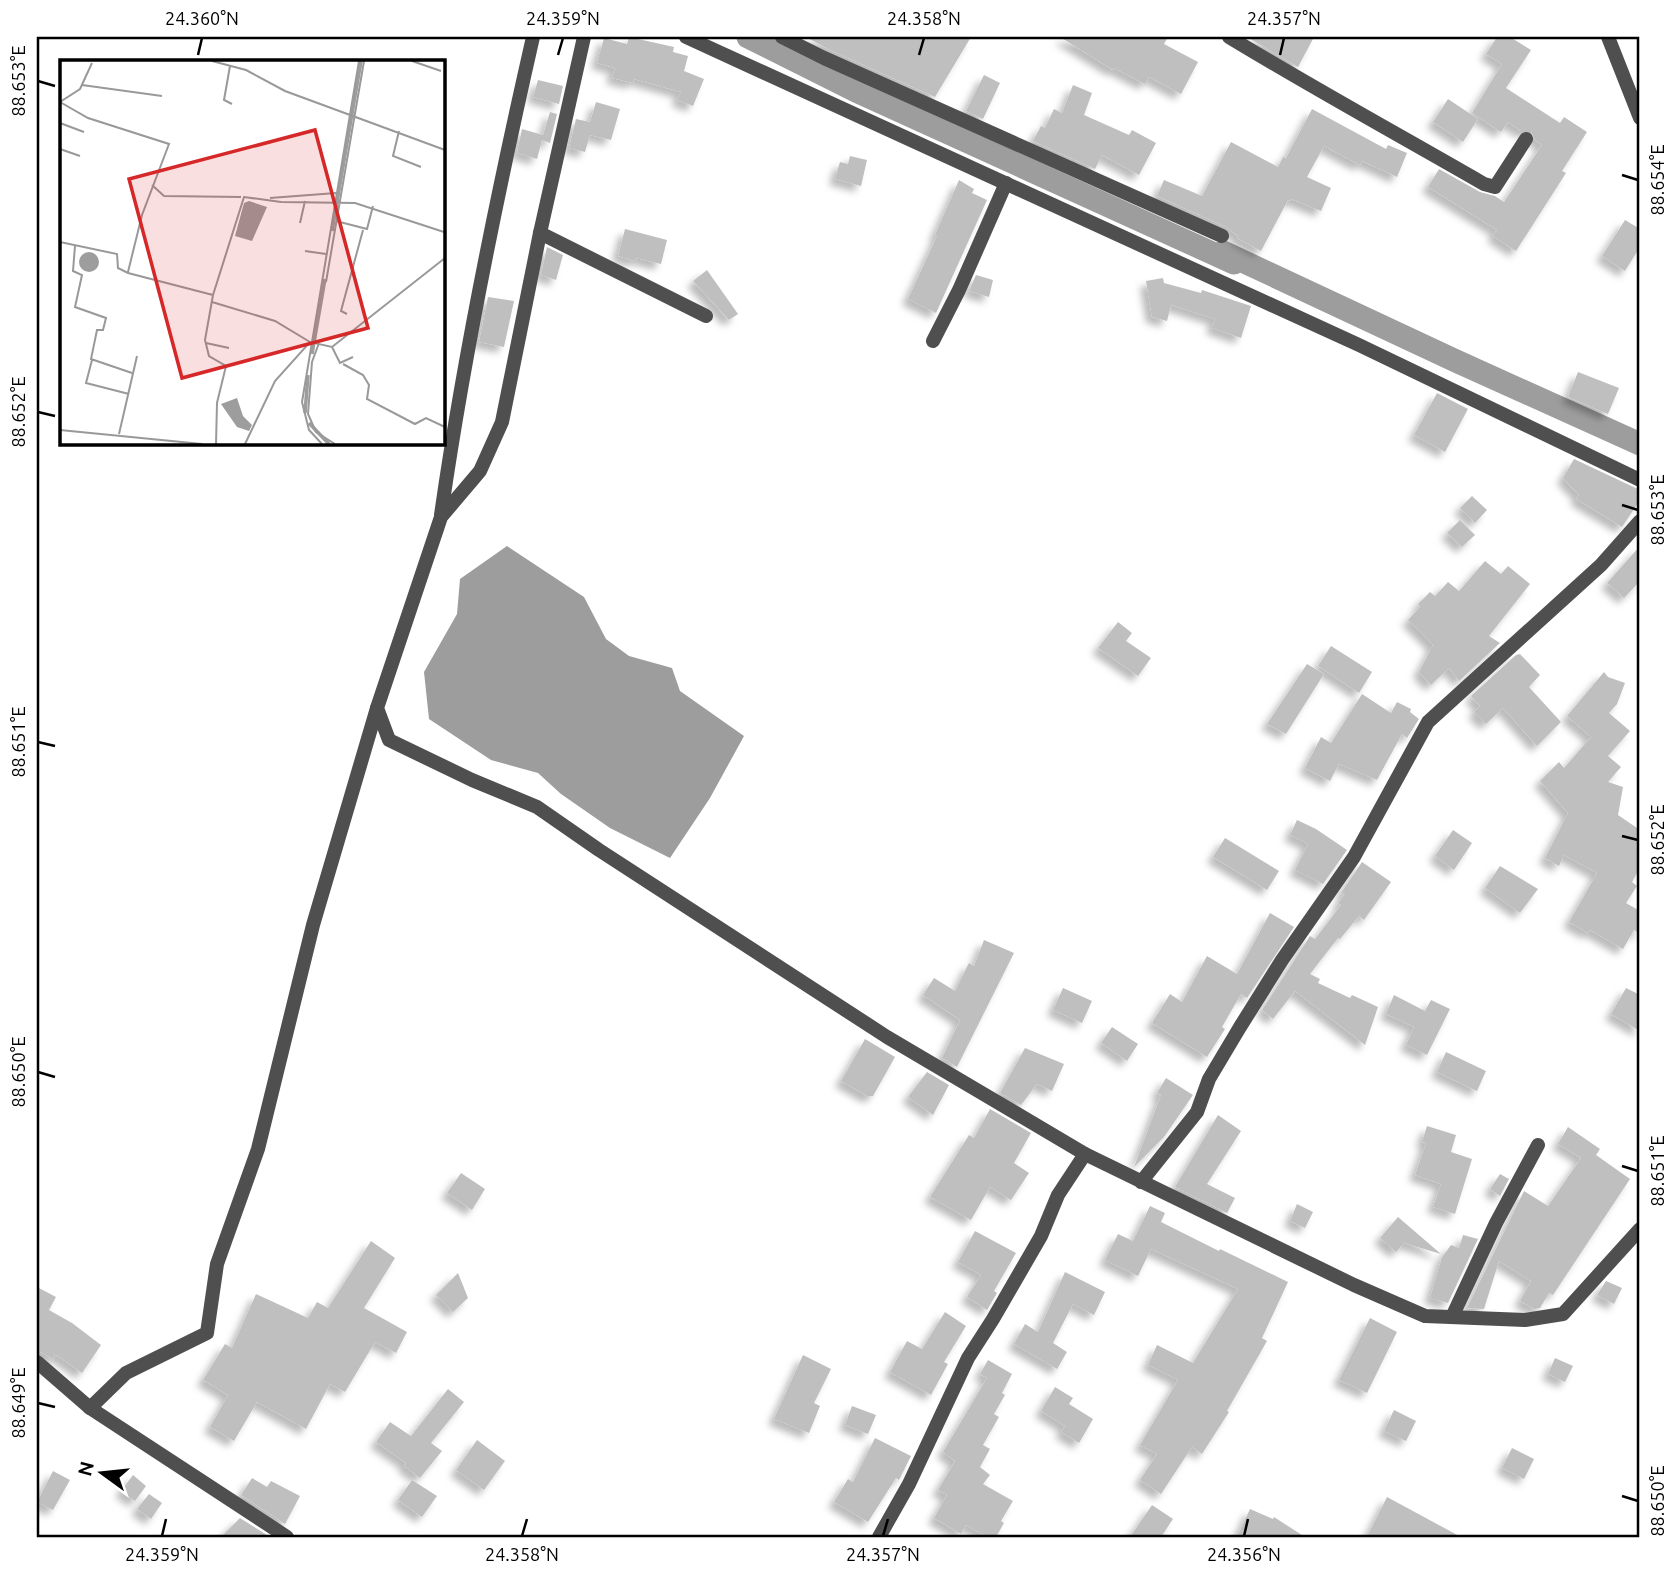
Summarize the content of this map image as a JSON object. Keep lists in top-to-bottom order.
{
  "north": "left",
  "coordinates": [
    "24.360°N",
    "24.359°N",
    "24.358°N",
    "24.357°N",
    "88.653°E",
    "88.654°E",
    "88.652°E",
    "88.651°E",
    "88.650°E",
    "88.649°E",
    "24.356°N"
  ]
}
